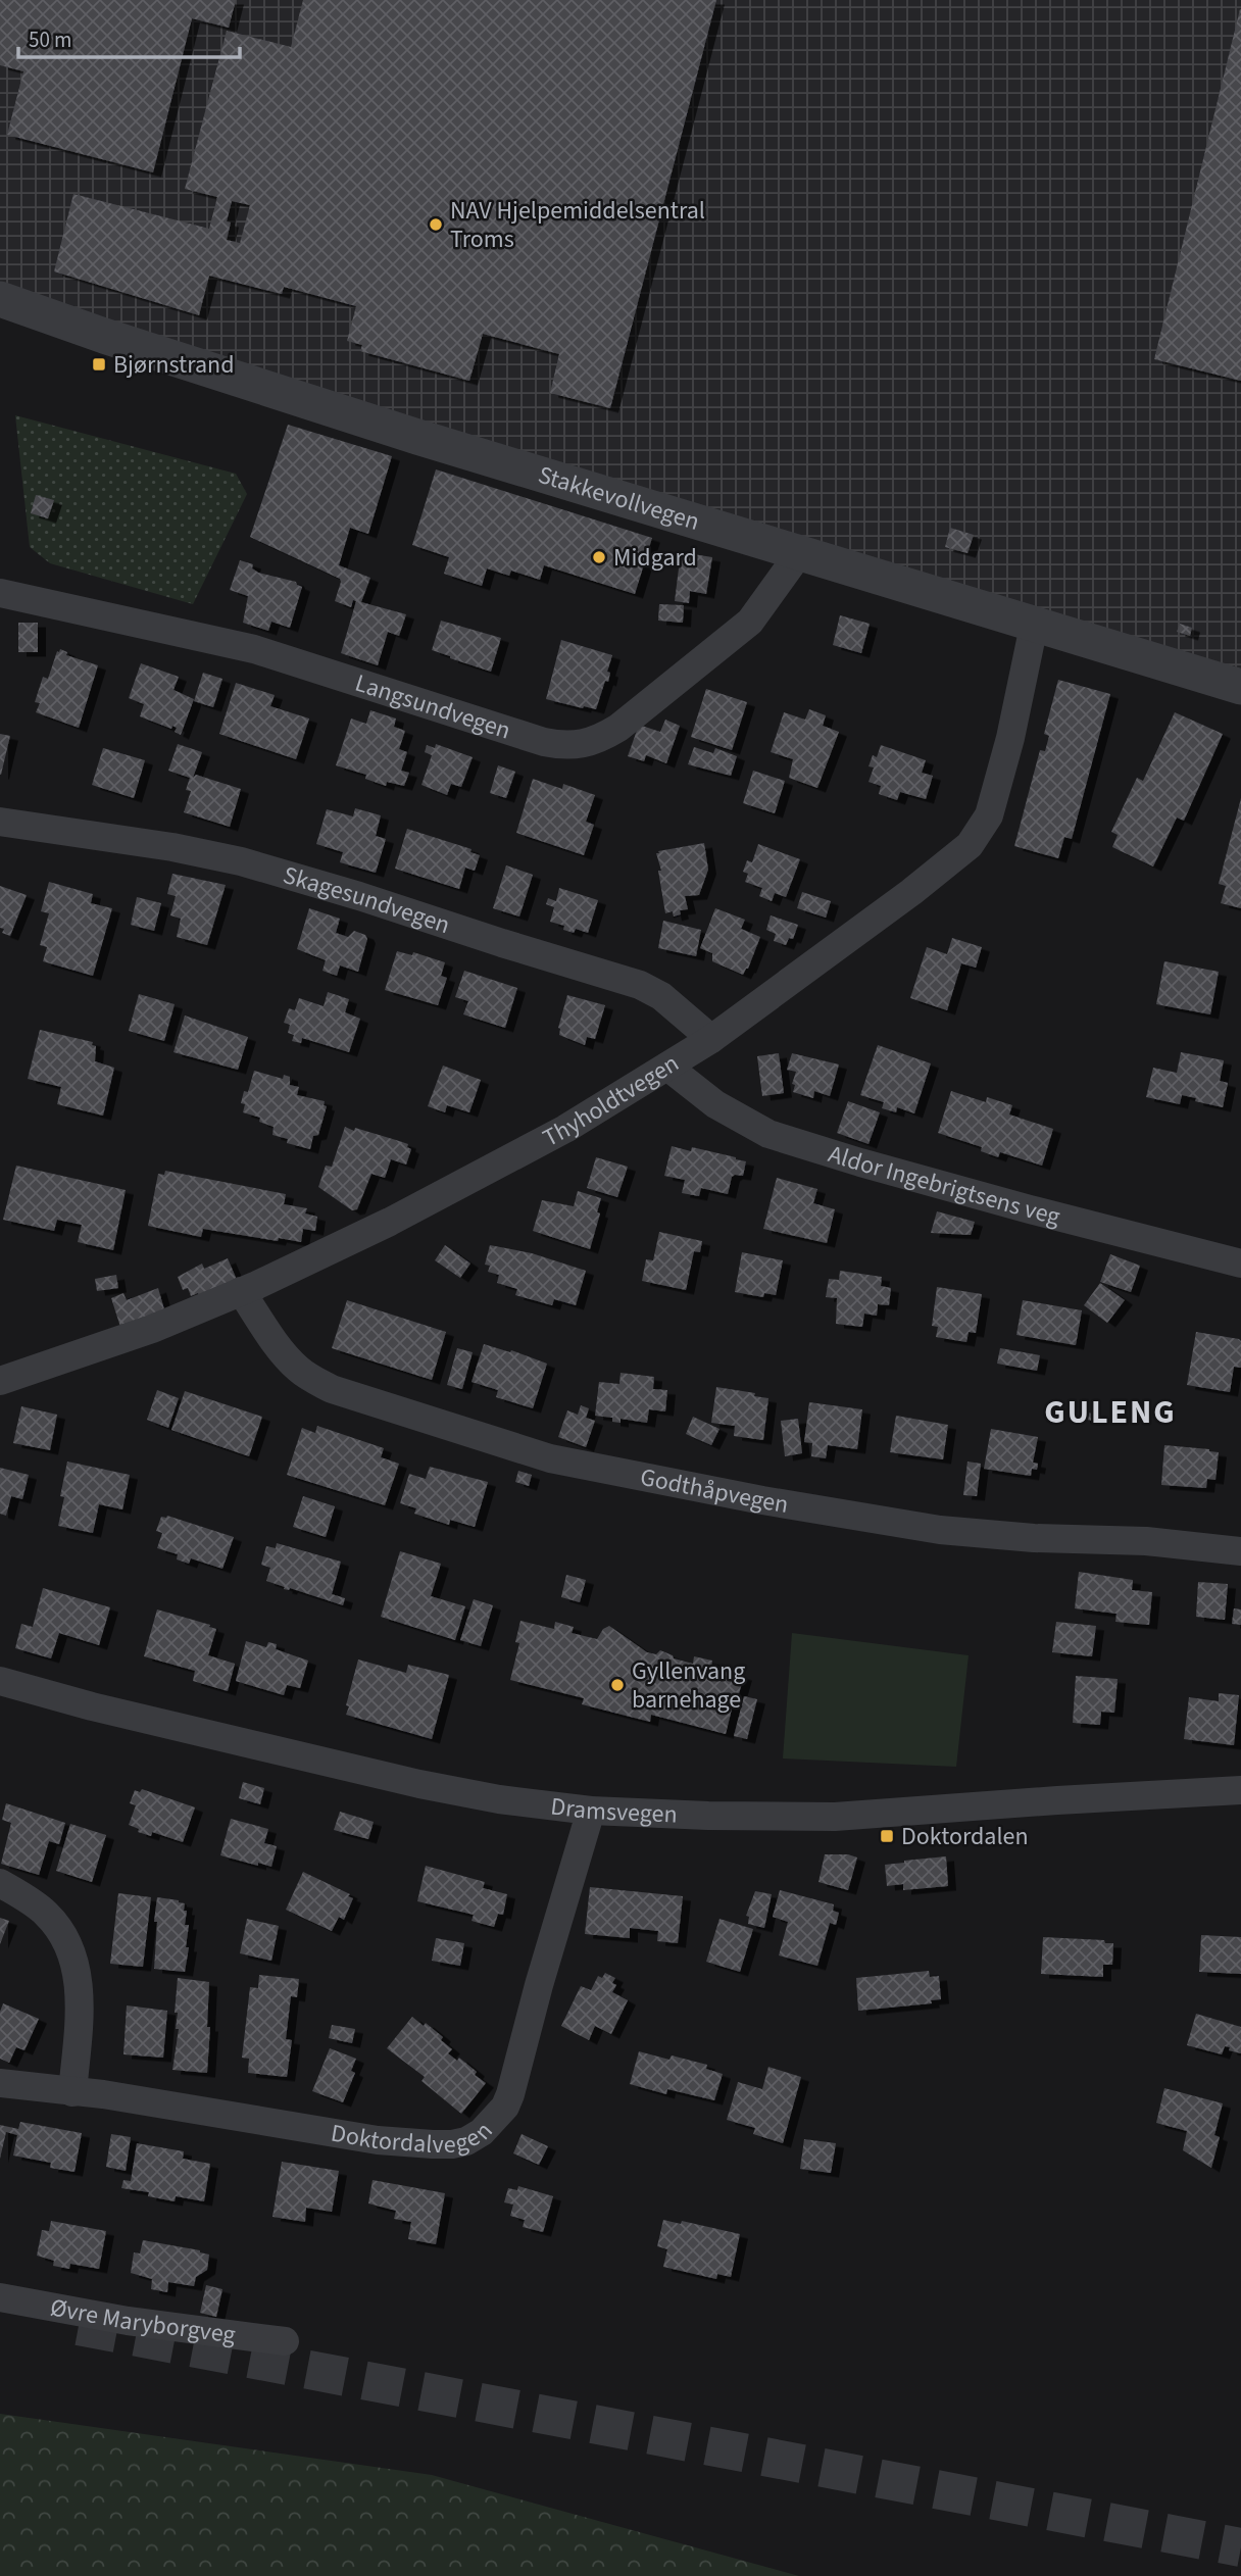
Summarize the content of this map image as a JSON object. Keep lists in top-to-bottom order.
{
  "streets": {
    "street": [
      "Stakkevollvegen",
      "Langsundvegen",
      "Skagesundvegen",
      "Thyholdtvegen",
      "Aldor Ingebrigtsens veg",
      "Godthåpvegen",
      "Dramsvegen",
      "Doktordalvegen",
      "Øvre Maryborgveg"
    ]
  },
  "crossings": [
    ["Stakkevollvegen", "Langsundvegen"],
    ["Stakkevollvegen", "Thyholdtvegen"],
    ["Skagesundvegen", "Thyholdtvegen"],
    ["Thyholdtvegen", "Aldor Ingebrigtsens veg"],
    ["Thyholdtvegen", "Godthåpvegen"],
    ["Dramsvegen", "Doktordalvegen"]
  ],
  "districts": ["GULENG"],
  "places": {
    "other": ["NAV Hjelpemiddelsentral Troms", "Midgard", "Gyllenvang barnehage"],
    "transit": ["Bjørnstrand", "Doktordalen"]
  },
  "scale_bar": "50 m"
}
